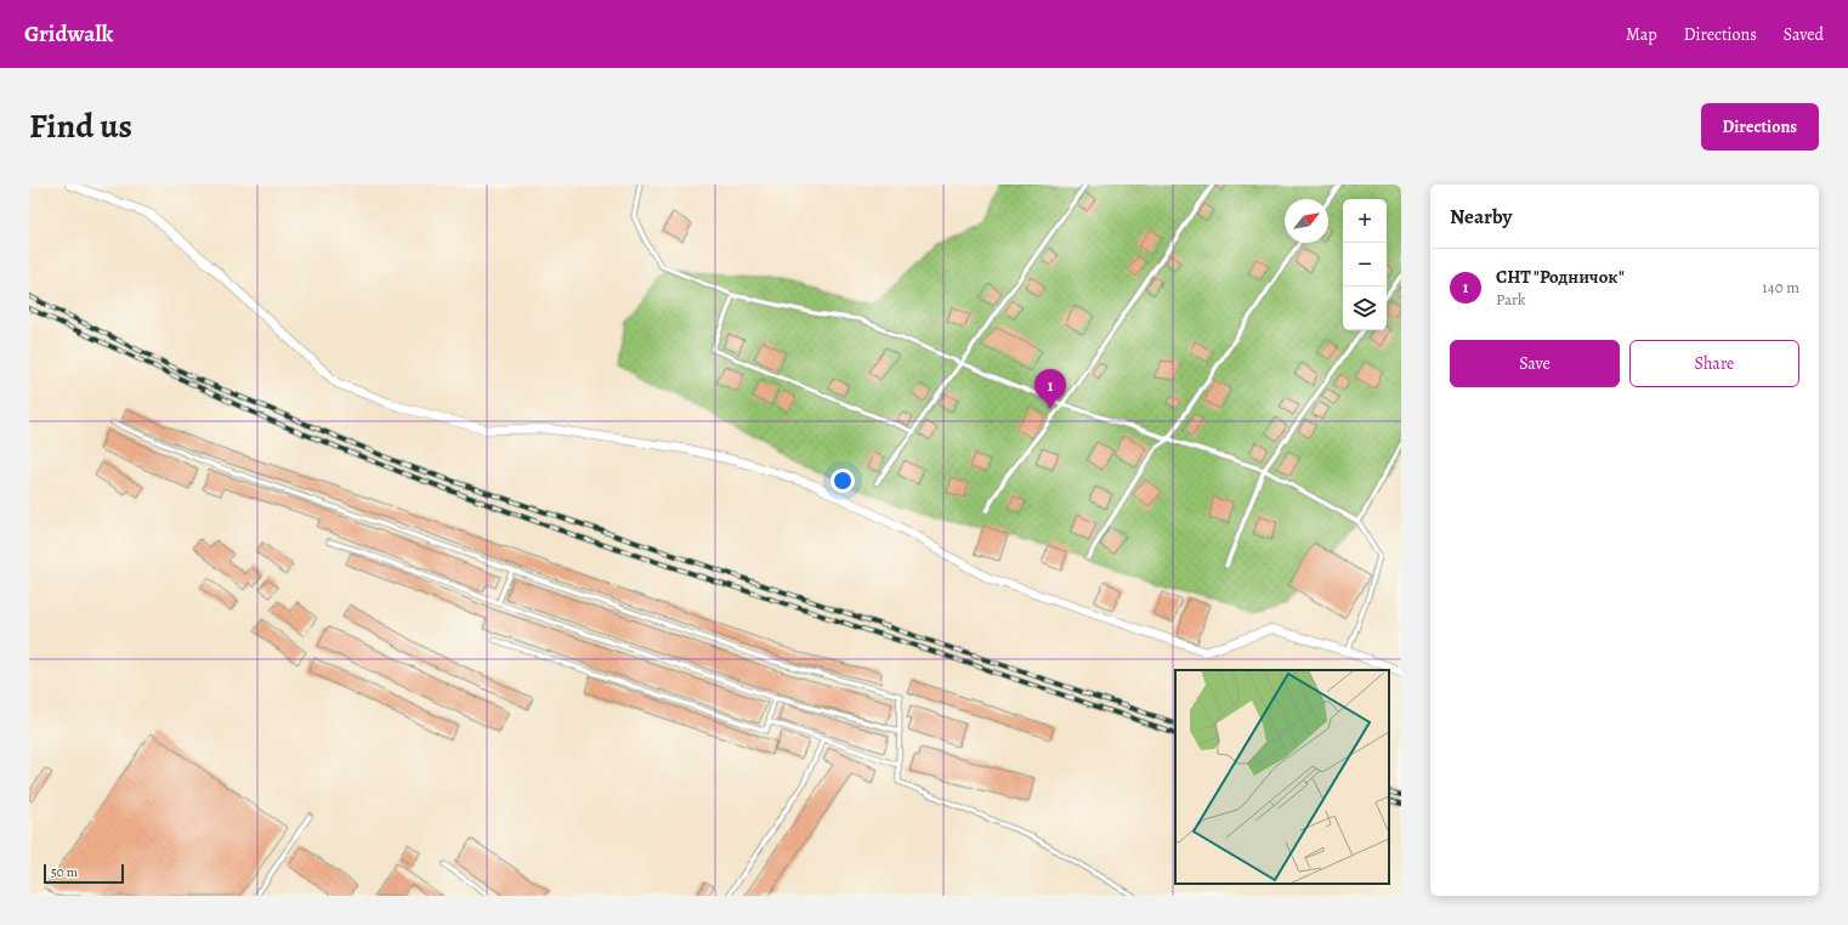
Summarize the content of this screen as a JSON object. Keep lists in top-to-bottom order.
{
  "scale_bar": "50 m",
  "north": "top right",
  "page": {
    "header": "Gridwalk",
    "nav": ["Map", "Directions", "Saved"],
    "title": "Find us",
    "buttons": [
      "Directions",
      ["Save", "Share"]
    ],
    "heading": "Nearby",
    "map_buttons": ["+", "−"],
    "list": [
      {
        "mark": "1",
        "name": "СНТ \"Родничок\"",
        "note": "Park",
        "value": "140 m"
      }
    ],
    "pins": "1",
    "scale": "50 m"
  }
}
